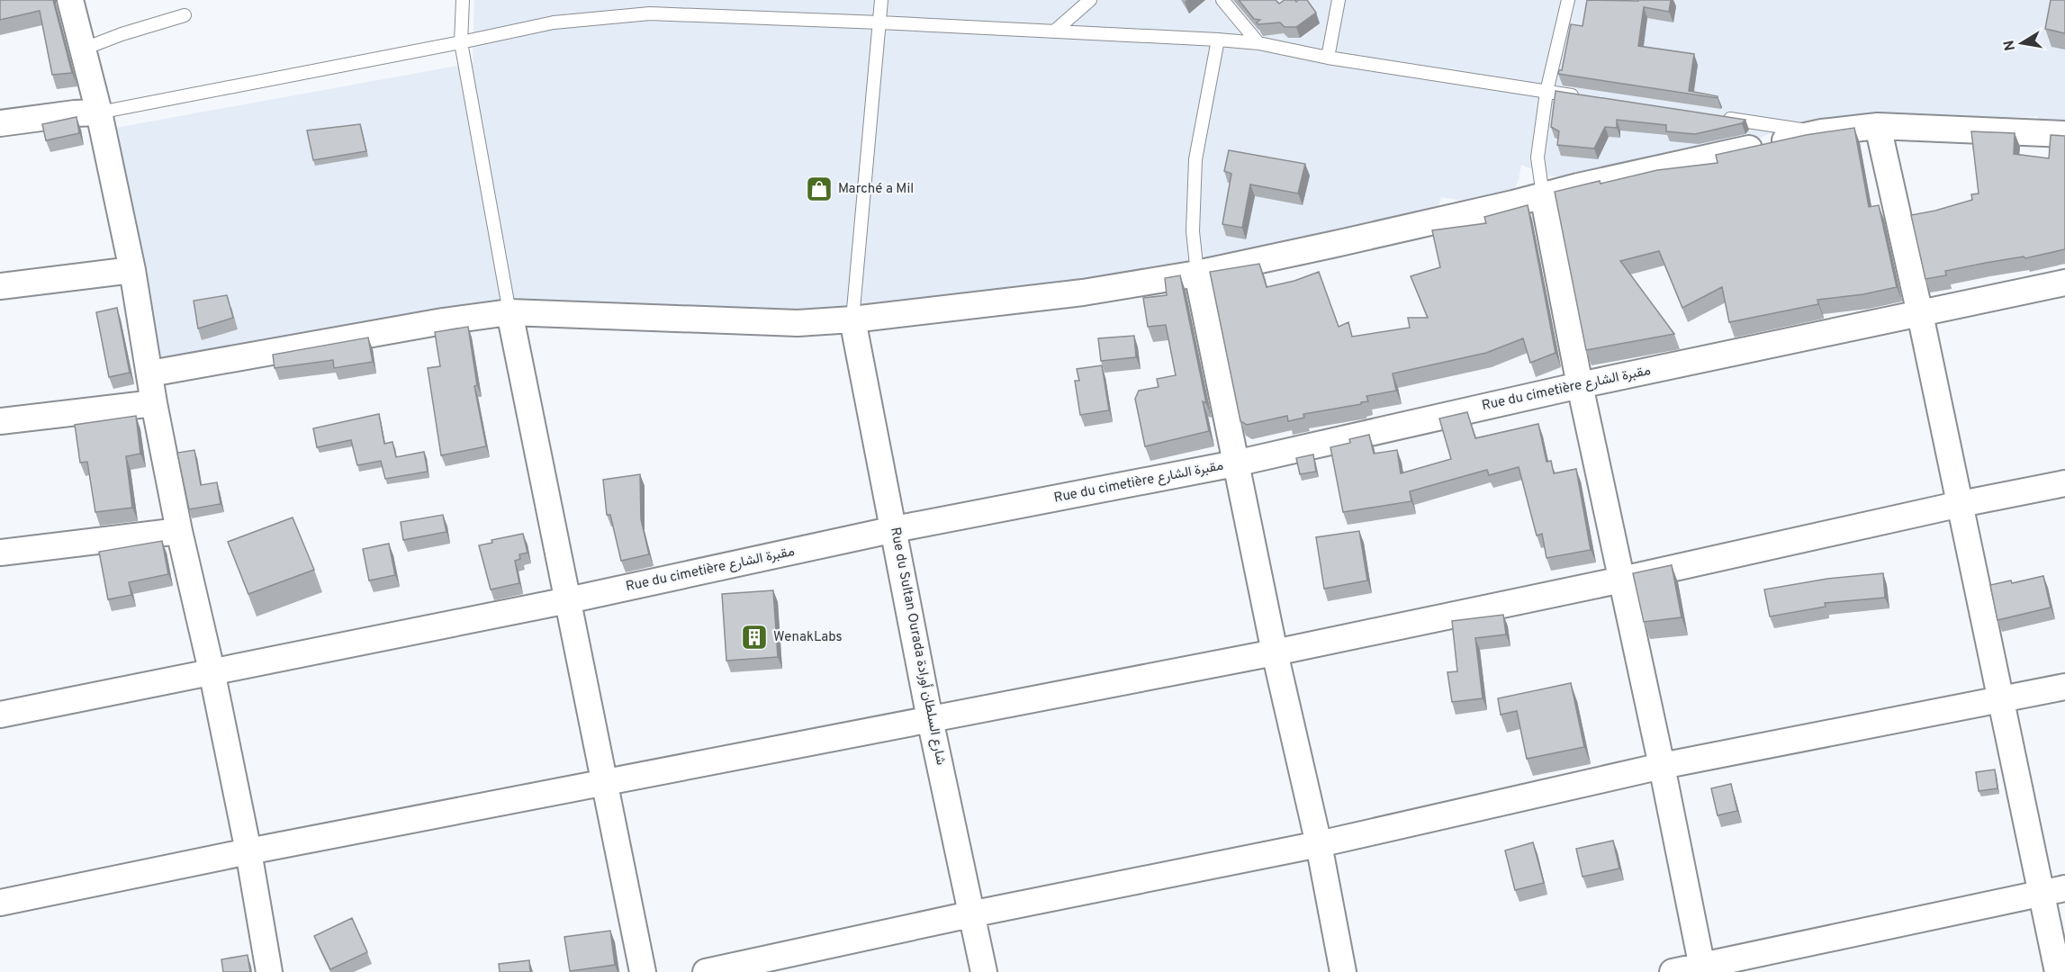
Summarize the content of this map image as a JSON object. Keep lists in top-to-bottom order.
{
  "streets": {
    "street": ["Rue du cimetière مقبرة الشارع", "Rue du Sultan Ourada شارع السلطان أورادة"]
  },
  "crossings": [
    ["Rue du cimetière مقبرة الشارع", "Rue du Sultan Ourada شارع السلطان أورادة"]
  ],
  "places": {
    "shop": ["Marché a Mil"],
    "building": ["WenakLabs"]
  },
  "north": "left"
}
